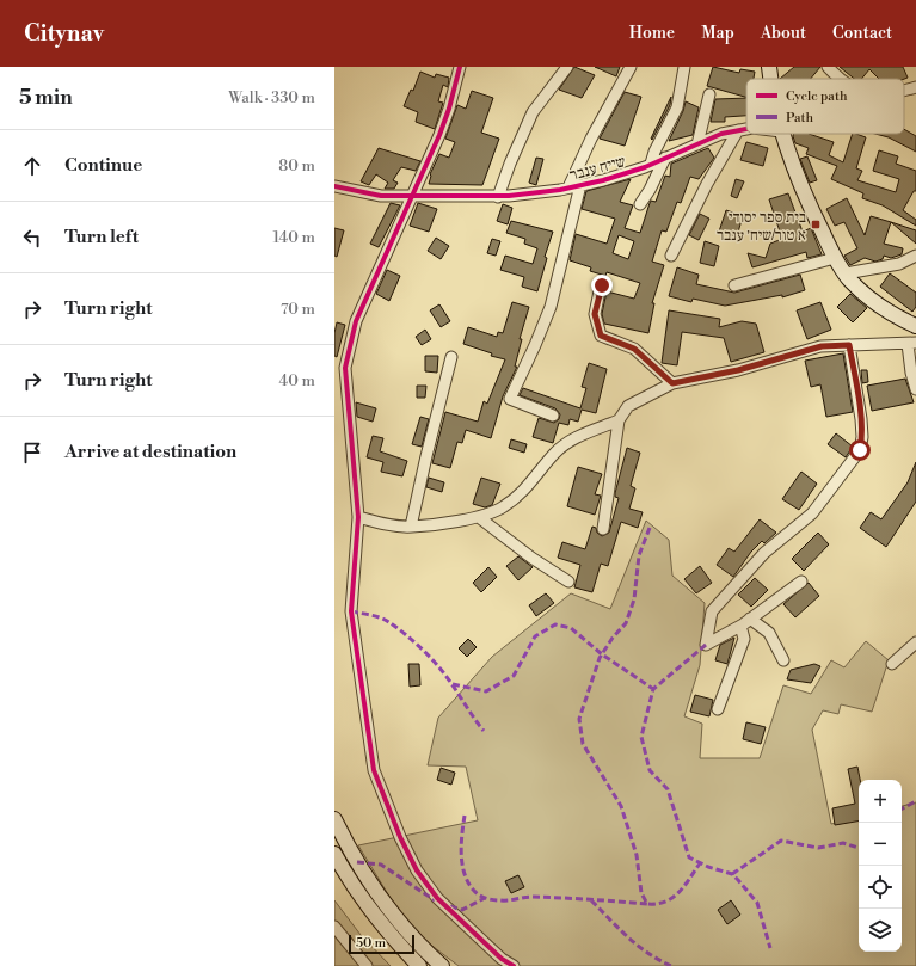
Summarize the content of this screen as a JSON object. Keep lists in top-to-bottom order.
{
  "streets": {
    "street": ["שייח ענבר"]
  },
  "places": {
    "transit": ["בית ספר יסודי א טור/שיח׳ ענבר"]
  },
  "legend": ["Cycle path", "Path"],
  "scale_bar": "50 m",
  "page": {
    "header": "Citynav",
    "nav": [
      "Home",
      "Map",
      "About",
      "Contact"
    ],
    "heading": ["5 min", "Walk · 330 m"],
    "list": [
      ["Continue", "80 m"],
      ["Turn left", "140 m"],
      ["Turn right", "70 m"],
      ["Turn right", "40 m"],
      "Arrive at destination"
    ],
    "map_buttons": ["+", "−"],
    "scale": "50 m"
  }
}
